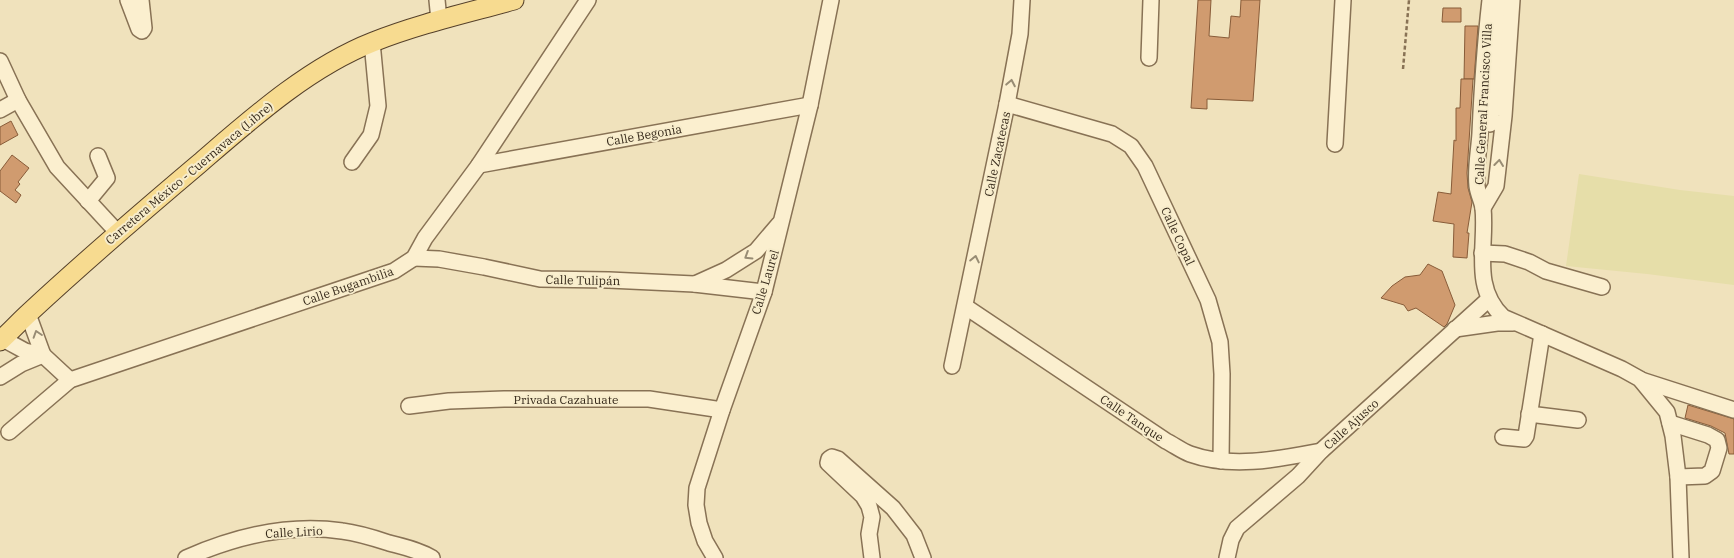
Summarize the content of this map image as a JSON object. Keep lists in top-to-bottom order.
{
  "streets": {
    "main road": ["Carretera México - Cuernavaca (Libre)"],
    "street": [
      "Calle General Francisco Villa",
      "Calle Begonia",
      "Calle Zacatecas",
      "Calle Copal",
      "Calle Tulipán",
      "Calle Laurel",
      "Calle Bugambilia",
      "Privada Cazahuate",
      "Calle Tanque",
      "Calle Ajusco",
      "Calle Lirio"
    ]
  },
  "crossings": [
    ["Calle General Francisco Villa", "Calle Ajusco"],
    ["Calle Begonia", "Calle Laurel"],
    ["Calle Begonia", "Calle Bugambilia"],
    ["Calle Zacatecas", "Calle Copal"],
    ["Calle Zacatecas", "Calle Tanque"],
    ["Calle Copal", "Calle Tanque"],
    ["Calle Tulipán", "Calle Laurel"],
    ["Calle Tulipán", "Calle Bugambilia"],
    ["Calle Laurel", "Privada Cazahuate"],
    ["Calle Tanque", "Calle Ajusco"]
  ],
  "one_way": ["Calle Zacatecas"]
}
